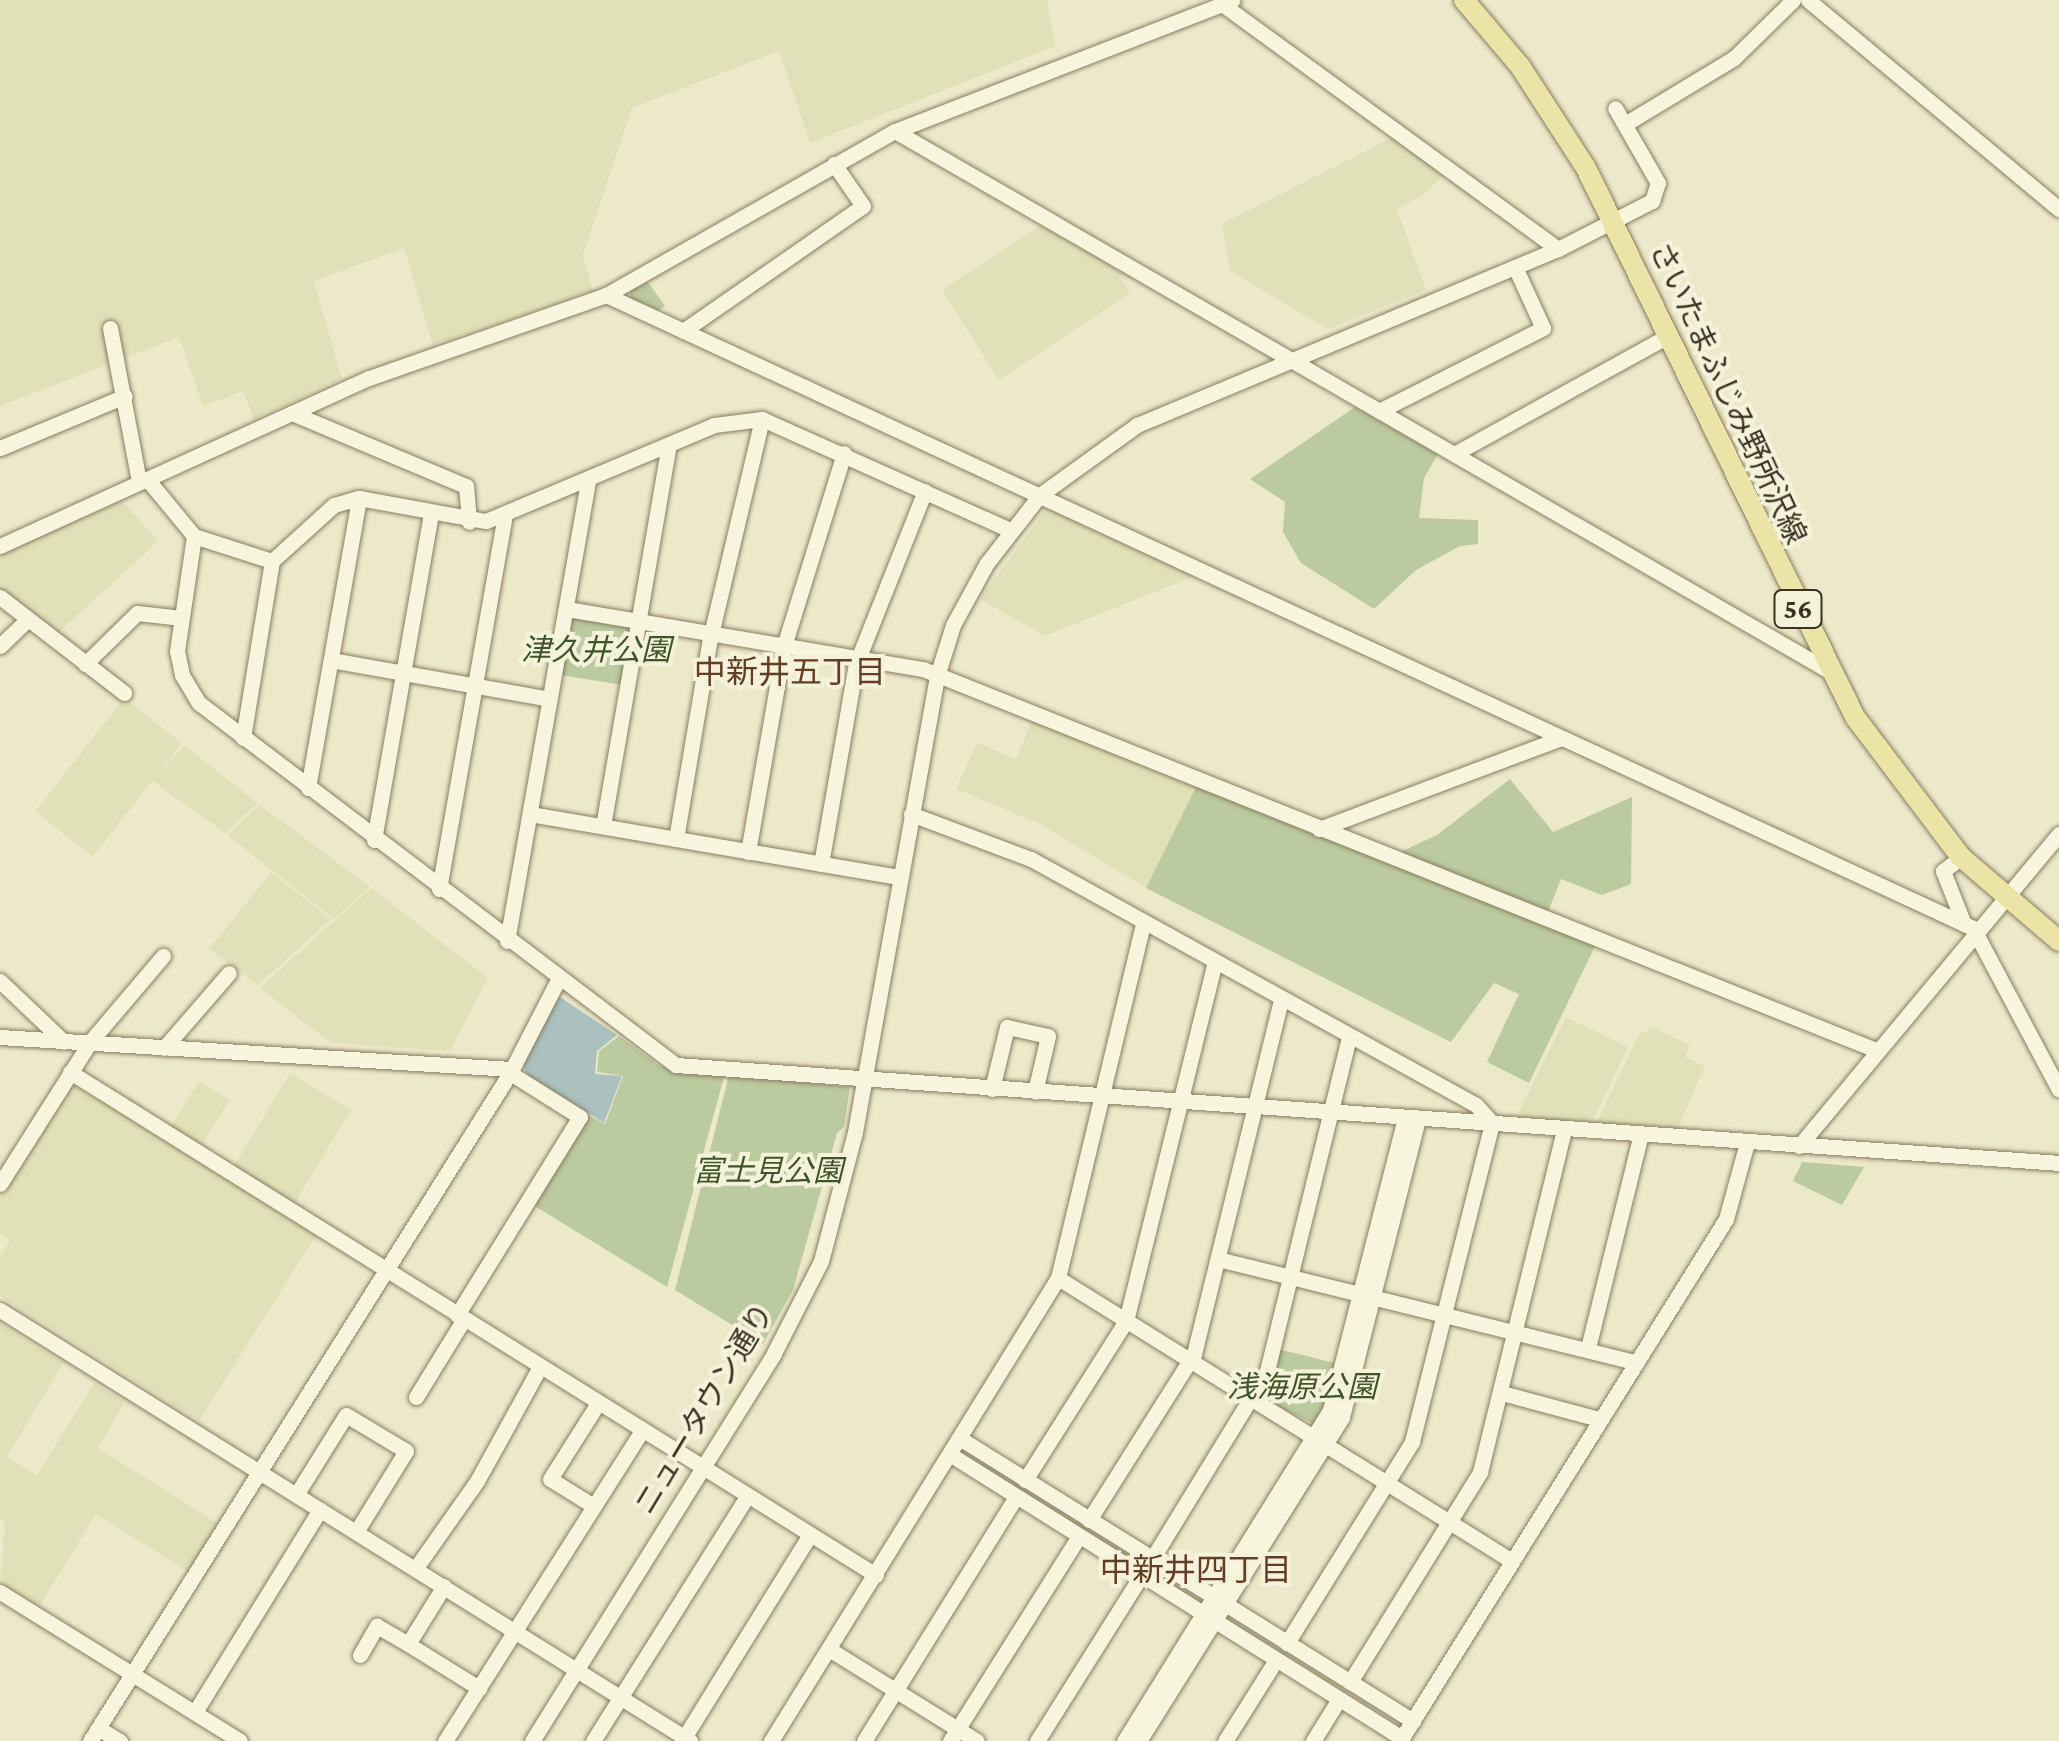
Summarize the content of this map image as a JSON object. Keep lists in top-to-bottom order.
{
  "streets": {
    "main road": ["さいたまふじみ野所沢線", "56"],
    "street": ["ニュータウン通り"]
  },
  "crossings": [
    ["さいたまふじみ野所沢線", "ニュータウン通り"]
  ],
  "districts": ["中新井五丁目", "中新井四丁目"],
  "parks": ["津久井公園", "富士見公園", "浅海原公園"]
}
